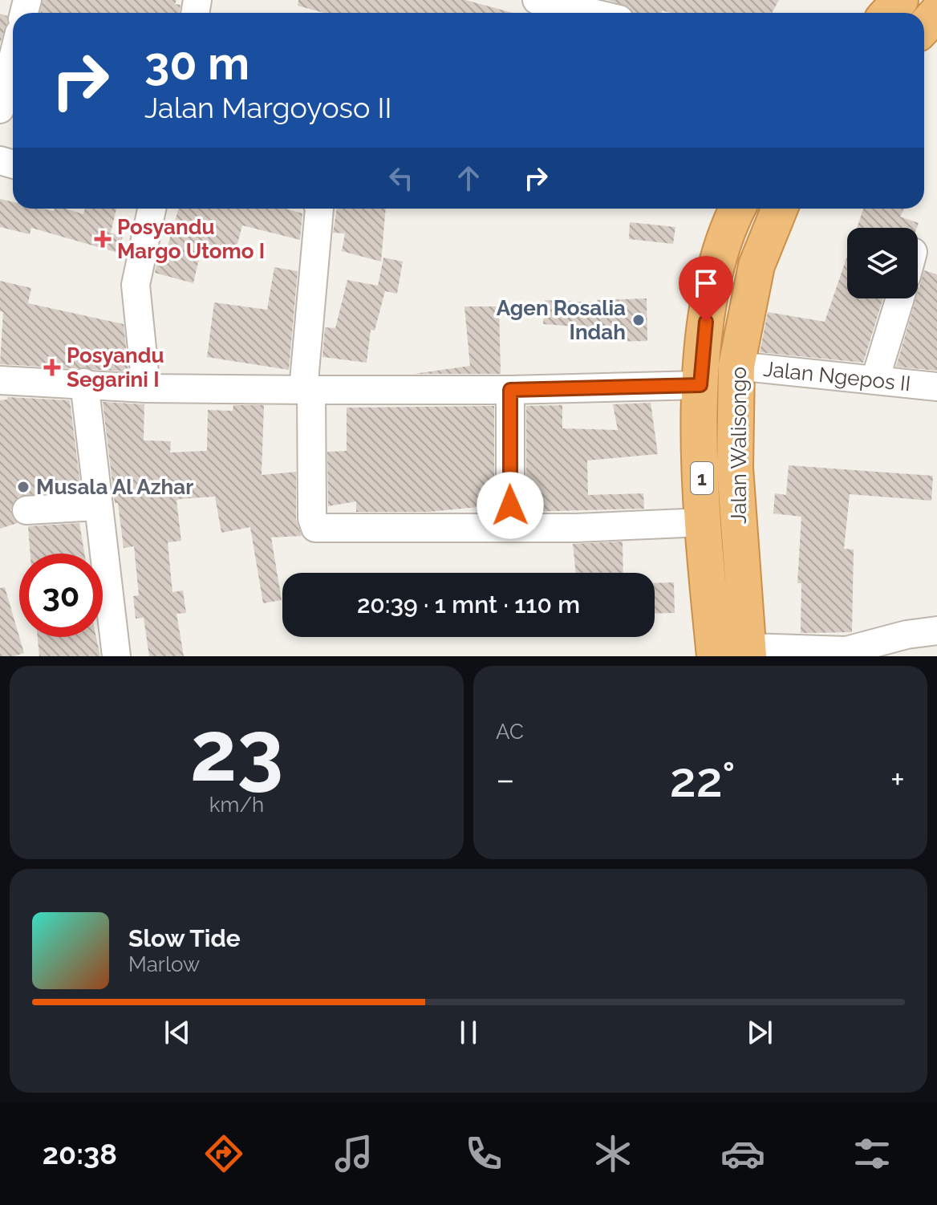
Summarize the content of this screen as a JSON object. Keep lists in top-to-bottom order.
{
  "streets": {
    "highway": ["Jalan Walisongo", "1"],
    "street": ["Jalan Ngepos II"]
  },
  "crossings": [
    ["Jalan Ngepos II", "Jalan Walisongo"]
  ],
  "places": {
    "health": ["Posyandu Margo Utomo I", "Posyandu Segarini I"],
    "other": ["Agen Rosalia Indah", "Musala Al Azhar"]
  },
  "page": {
    "turn": ["30 m", "Jalan Margoyoso II"],
    "limit": "30",
    "trip": "20:39 · 1 mnt · 110 m",
    "tile": [
      ["23", "km/h"],
      "AC"
    ],
    "heat": ["−", "22°", "+"],
    "song": ["Slow Tide", "Marlow"],
    "tabs": "20:38"
  }
}
